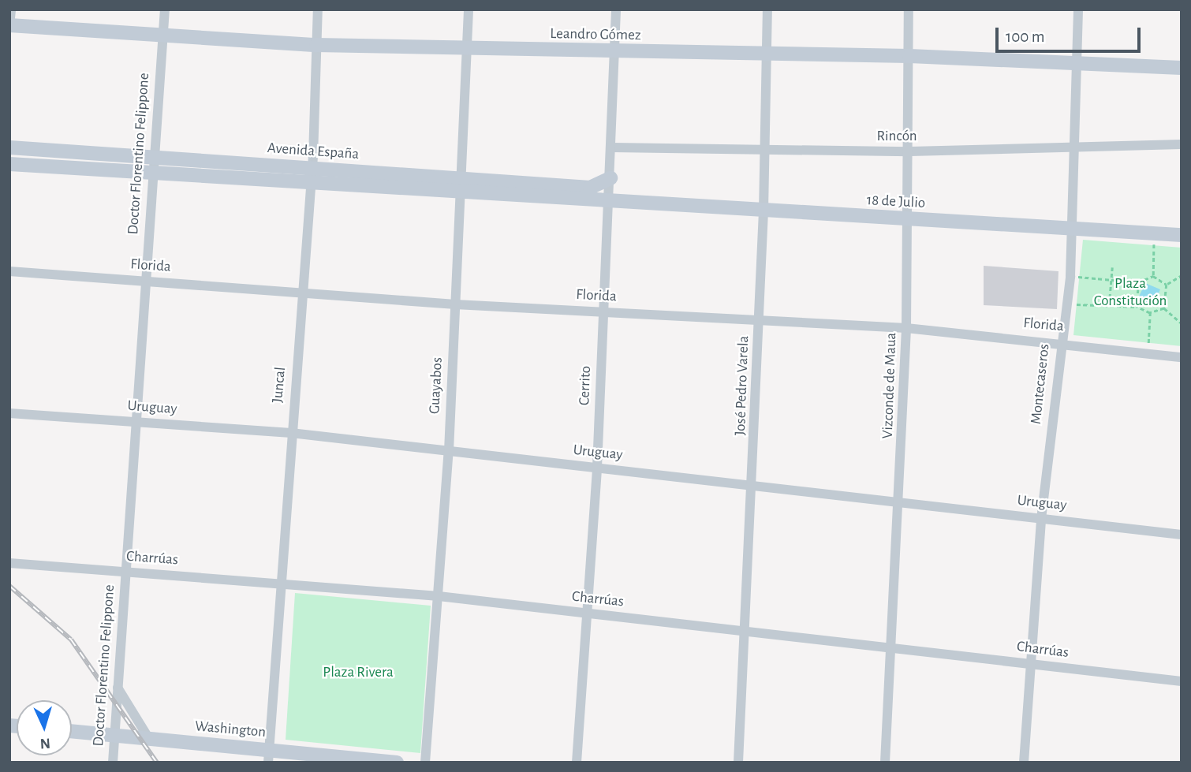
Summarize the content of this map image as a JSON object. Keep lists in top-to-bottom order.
{
  "streets": {
    "street": [
      "Leandro Gómez",
      "Rincón",
      "Avenida España",
      "Doctor Florentino Felippone",
      "18 de Julio",
      "Florida",
      "Montecaseros",
      "Juncal",
      "Guayabos",
      "Cerrito",
      "José Pedro Varela",
      "Vizconde de Maua",
      "Uruguay",
      "Charrúas",
      "Washington"
    ]
  },
  "crossings": [
    ["Leandro Gómez", "Doctor Florentino Felippone"],
    ["Leandro Gómez", "Montecaseros"],
    ["Leandro Gómez", "Juncal"],
    ["Leandro Gómez", "Guayabos"],
    ["Leandro Gómez", "Cerrito"],
    ["Leandro Gómez", "José Pedro Varela"],
    ["Leandro Gómez", "Vizconde de Maua"],
    ["Rincón", "Montecaseros"],
    ["Rincón", "Cerrito"],
    ["Rincón", "José Pedro Varela"],
    ["Rincón", "Vizconde de Maua"],
    ["Avenida España", "Doctor Florentino Felippone"],
    ["Avenida España", "18 de Julio"],
    ["Avenida España", "Juncal"],
    ["Avenida España", "Guayabos"],
    ["Avenida España", "Cerrito"],
    ["Doctor Florentino Felippone", "Florida"],
    ["Doctor Florentino Felippone", "Uruguay"],
    ["Doctor Florentino Felippone", "Charrúas"],
    ["Doctor Florentino Felippone", "Washington"],
    ["18 de Julio", "Montecaseros"],
    ["18 de Julio", "Cerrito"],
    ["18 de Julio", "José Pedro Varela"],
    ["18 de Julio", "Vizconde de Maua"],
    ["Florida", "Montecaseros"],
    ["Florida", "Juncal"],
    ["Florida", "Guayabos"],
    ["Florida", "Cerrito"],
    ["Florida", "José Pedro Varela"],
    ["Florida", "Vizconde de Maua"],
    ["Montecaseros", "Uruguay"],
    ["Montecaseros", "Charrúas"],
    ["Juncal", "Uruguay"],
    ["Juncal", "Charrúas"],
    ["Juncal", "Washington"],
    ["Guayabos", "Uruguay"],
    ["Guayabos", "Charrúas"],
    ["Cerrito", "Uruguay"],
    ["Cerrito", "Charrúas"],
    ["José Pedro Varela", "Uruguay"],
    ["José Pedro Varela", "Charrúas"],
    ["Vizconde de Maua", "Uruguay"],
    ["Vizconde de Maua", "Charrúas"]
  ],
  "parks": ["Plaza Constitución", "Plaza Rivera"],
  "scale_bar": "100 m",
  "north": "bottom"
}
